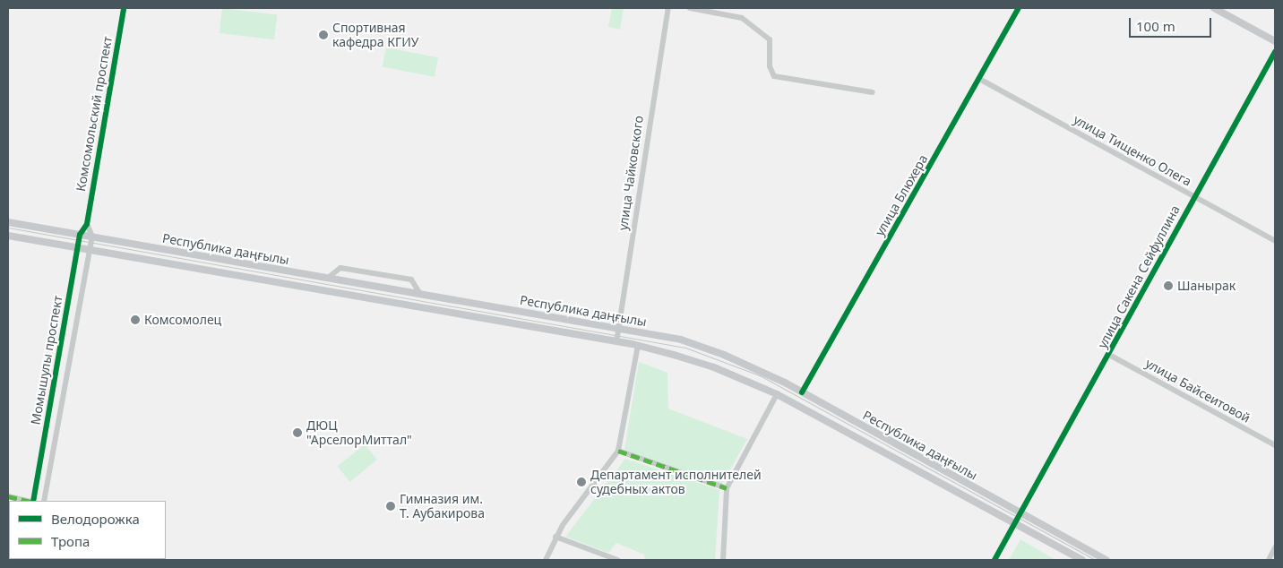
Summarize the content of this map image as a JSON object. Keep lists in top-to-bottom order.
{
  "streets": {
    "main road": ["Республика даңғылы"],
    "street": [
      "Комсомольский проспект",
      "улица Тищенко Олега",
      "улица Чайковского",
      "улица Блюхера",
      "улица Сакена Сейфуллина",
      "Момышулы проспект",
      "улица Байсеитовой"
    ]
  },
  "crossings": [
    ["Комсомольский проспект", "Момышулы проспект"],
    ["улица Тищенко Олега", "улица Блюхера"],
    ["улица Тищенко Олега", "улица Сакена Сейфуллина"],
    ["улица Чайковского", "Республика даңғылы"],
    ["улица Блюхера", "Республика даңғылы"],
    ["Республика даңғылы", "улица Сакена Сейфуллина"],
    ["Республика даңғылы", "Момышулы проспект"],
    ["улица Сакена Сейфуллина", "улица Байсеитовой"]
  ],
  "places": [
    "Спортивная кафедра КГИУ",
    "Шанырак",
    "Комсомолец",
    "ДЮЦ \"АрселорМиттал\"",
    "Департамент исполнителей судебных актов",
    "Гимназия им. Т. Аубакирова"
  ],
  "legend": ["Велодорожка", "Тропа"],
  "scale_bar": "100 m"
}
